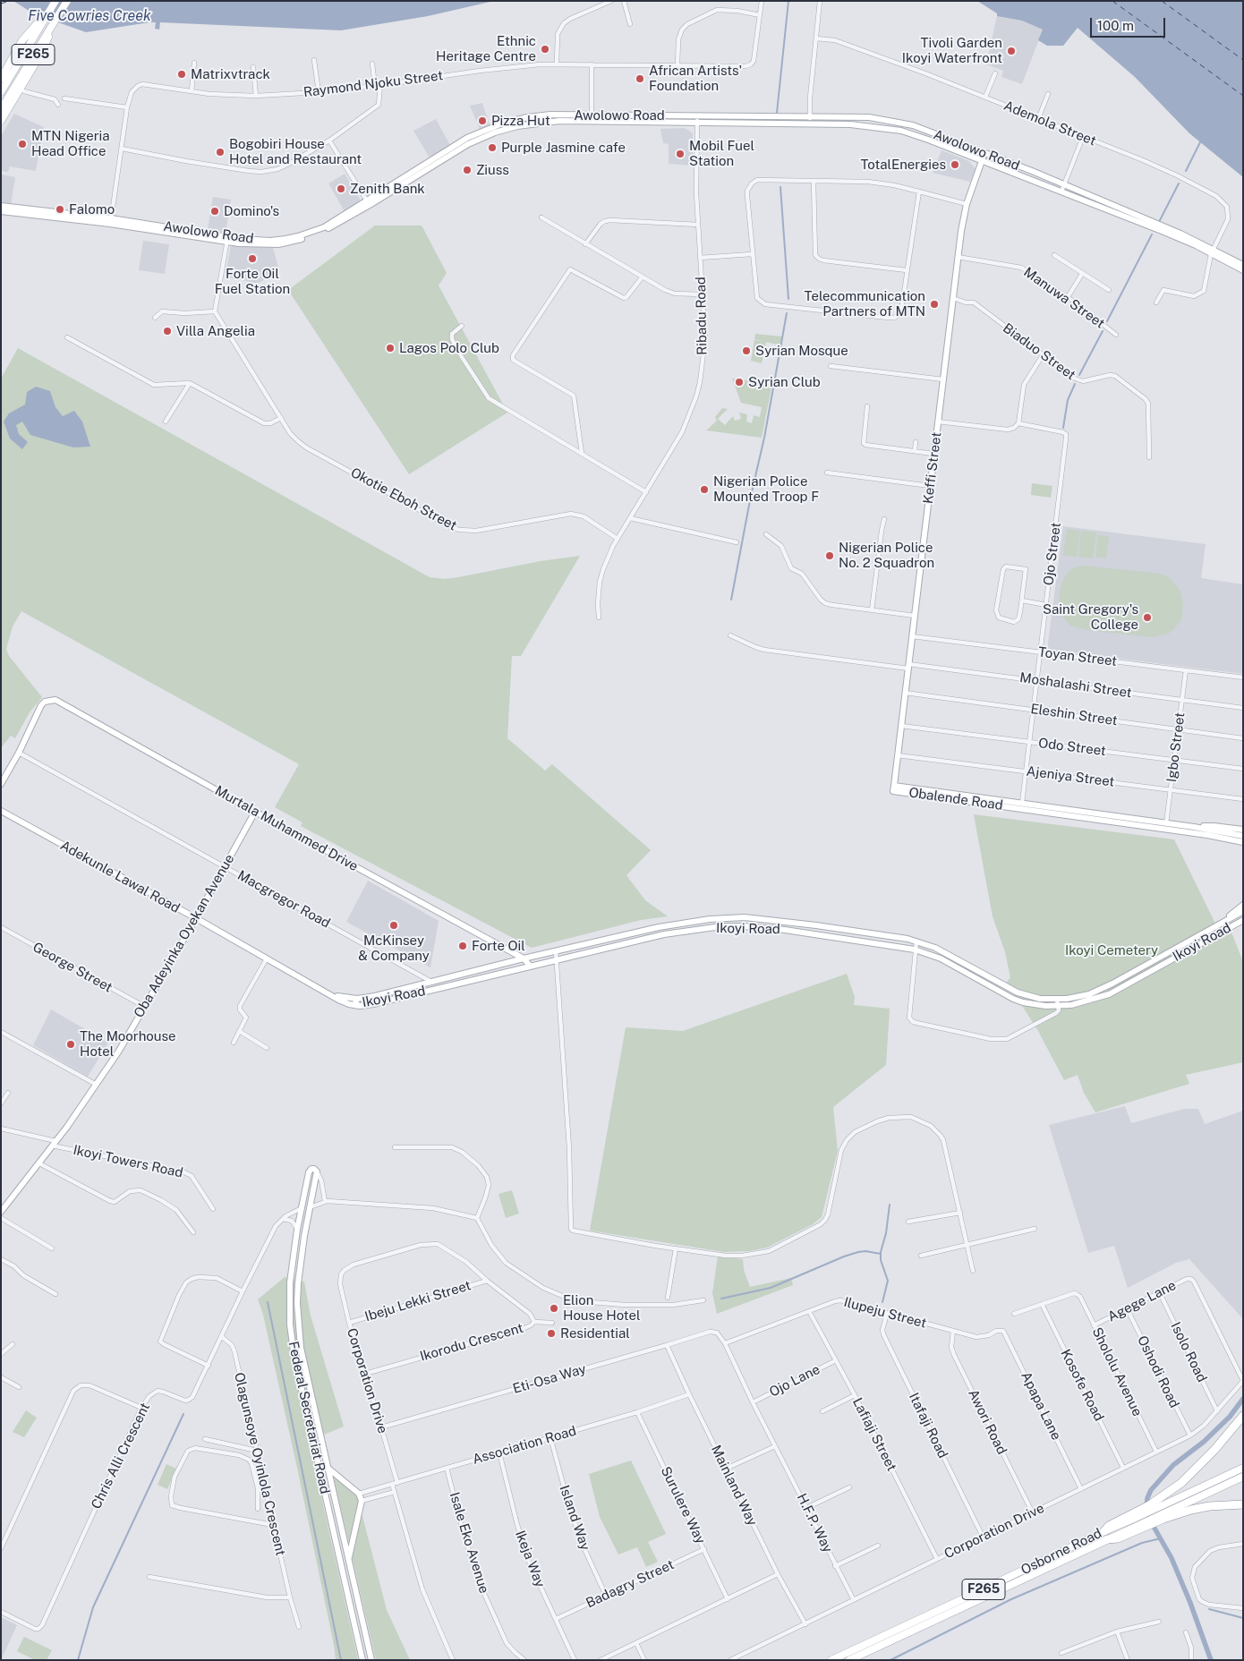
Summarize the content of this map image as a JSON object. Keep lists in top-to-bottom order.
{
  "streets": {
    "highway": ["F265"],
    "main road": [
      "Awolowo Road",
      "Keffi Street",
      "Obalende Road",
      "Murtala Muhammed Drive",
      "Adekunle Lawal Road",
      "Ikoyi Road",
      "Oba Adeyinka Oyekan Avenue",
      "Federal Secretariat Road",
      "Osborne Road"
    ],
    "street": [
      "Raymond Njoku Street",
      "Ademola Street",
      "Manuwa Street",
      "Ribadu Road",
      "Biaduo Street",
      "Okotie Eboh Street",
      "Ojo Street",
      "Toyan Street",
      "Moshalashi Street",
      "Eleshin Street",
      "Odo Street",
      "Igbo Street",
      "Ajeniya Street",
      "Macgregor Road",
      "George Street",
      "Ikoyi Towers Road",
      "Ibeju Lekki Street",
      "Agege Lane",
      "Ilupeju Street",
      "Ikorodu Crescent",
      "Isolo Road",
      "Shololu Avenue",
      "Oshodi Road",
      "Eti-Osa Way",
      "Corporation Drive",
      "Ojo Lane",
      "Kosofe Road",
      "Apapa Lane",
      "Awori Road",
      "Itafaji Road",
      "Lafiaji Street",
      "Association Road",
      "Chris Alli Crescent",
      "Olagunsoye Oyinlola Crescent",
      "Mainland Way",
      "Surulere Way",
      "Island Way",
      "H.F.P. Way",
      "Isale Eko Avenue",
      "Ikeja Way",
      "Badagry Street"
    ]
  },
  "crossings": [
    ["F265", "Osborne Road"],
    ["Raymond Njoku Street", "Awolowo Road"],
    ["Awolowo Road", "Ademola Street"],
    ["Awolowo Road", "Ribadu Road"],
    ["Awolowo Road", "Keffi Street"],
    ["Manuwa Street", "Keffi Street"],
    ["Ribadu Road", "Okotie Eboh Street"],
    ["Biaduo Street", "Keffi Street"],
    ["Keffi Street", "Toyan Street"],
    ["Keffi Street", "Moshalashi Street"],
    ["Keffi Street", "Eleshin Street"],
    ["Keffi Street", "Odo Street"],
    ["Keffi Street", "Ajeniya Street"],
    ["Keffi Street", "Obalende Road"],
    ["Ojo Street", "Toyan Street"],
    ["Ojo Street", "Moshalashi Street"],
    ["Ojo Street", "Eleshin Street"],
    ["Ojo Street", "Odo Street"],
    ["Ojo Street", "Ajeniya Street"],
    ["Ojo Street", "Obalende Road"],
    ["Toyan Street", "Igbo Street"],
    ["Moshalashi Street", "Igbo Street"],
    ["Eleshin Street", "Igbo Street"],
    ["Odo Street", "Igbo Street"],
    ["Igbo Street", "Ajeniya Street"],
    ["Igbo Street", "Obalende Road"],
    ["Murtala Muhammed Drive", "Macgregor Road"],
    ["Murtala Muhammed Drive", "Ikoyi Road"],
    ["Murtala Muhammed Drive", "Oba Adeyinka Oyekan Avenue"],
    ["Adekunle Lawal Road", "Ikoyi Road"],
    ["Adekunle Lawal Road", "Oba Adeyinka Oyekan Avenue"],
    ["Macgregor Road", "Ikoyi Road"],
    ["Macgregor Road", "Oba Adeyinka Oyekan Avenue"],
    ["Oba Adeyinka Oyekan Avenue", "George Street"],
    ["Oba Adeyinka Oyekan Avenue", "Ikoyi Towers Road"],
    ["Ibeju Lekki Street", "Ikorodu Crescent"],
    ["Ibeju Lekki Street", "Corporation Drive"],
    ["Agege Lane", "Isolo Road"],
    ["Agege Lane", "Shololu Avenue"],
    ["Agege Lane", "Oshodi Road"],
    ["Agege Lane", "Corporation Drive"],
    ["Ilupeju Street", "Apapa Lane"],
    ["Ilupeju Street", "Awori Road"],
    ["Ilupeju Street", "Itafaji Road"],
    ["Ilupeju Street", "Lafiaji Street"],
    ["Ilupeju Street", "H.F.P. Way"],
    ["Ikorodu Crescent", "Corporation Drive"],
    ["Isolo Road", "Corporation Drive"],
    ["Shololu Avenue", "Corporation Drive"],
    ["Shololu Avenue", "Kosofe Road"],
    ["Oshodi Road", "Corporation Drive"],
    ["Eti-Osa Way", "Corporation Drive"],
    ["Eti-Osa Way", "Mainland Way"],
    ["Eti-Osa Way", "H.F.P. Way"],
    ["Corporation Drive", "Kosofe Road"],
    ["Corporation Drive", "Apapa Lane"],
    ["Corporation Drive", "Awori Road"],
    ["Corporation Drive", "Itafaji Road"],
    ["Corporation Drive", "Lafiaji Street"],
    ["Corporation Drive", "Association Road"],
    ["Corporation Drive", "Mainland Way"],
    ["Corporation Drive", "H.F.P. Way"],
    ["Ojo Lane", "Lafiaji Street"],
    ["Ojo Lane", "H.F.P. Way"],
    ["Federal Secretariat Road", "Chris Alli Crescent"],
    ["Association Road", "Mainland Way"],
    ["Association Road", "Surulere Way"],
    ["Association Road", "Island Way"],
    ["Association Road", "Isale Eko Avenue"],
    ["Association Road", "Ikeja Way"],
    ["Chris Alli Crescent", "Olagunsoye Oyinlola Crescent"],
    ["Surulere Way", "Badagry Street"],
    ["Island Way", "Badagry Street"],
    ["Ikeja Way", "Badagry Street"]
  ],
  "water": ["Five Cowries Creek"],
  "parks": ["Ikoyi Cemetery"],
  "places": [
    "Ethnic Heritage Centre",
    "Tivoli Garden Ikoyi Waterfront",
    "Matrixvtrack",
    "African Artists' Foundation",
    "Pizza Hut",
    "MTN Nigeria Head Office",
    "Purple Jasmine cafe",
    "Bogobiri House Hotel and Restaurant",
    "Mobil Fuel Station",
    "TotalEnergies",
    "Ziuss",
    "Zenith Bank",
    "Falomo",
    "Domino's",
    "Forte Oil Fuel Station",
    "Telecommunication Partners of MTN",
    "Villa Angelia",
    "Lagos Polo Club",
    "Syrian Mosque",
    "Syrian Club",
    "Nigerian Police Mounted Troop F",
    "Nigerian Police No. 2 Squadron",
    "Saint Gregory's College",
    "McKinsey & Company",
    "Forte Oil",
    "The Moorhouse Hotel",
    "Elion House Hotel",
    "Residential"
  ],
  "scale_bar": "100 m"
}
